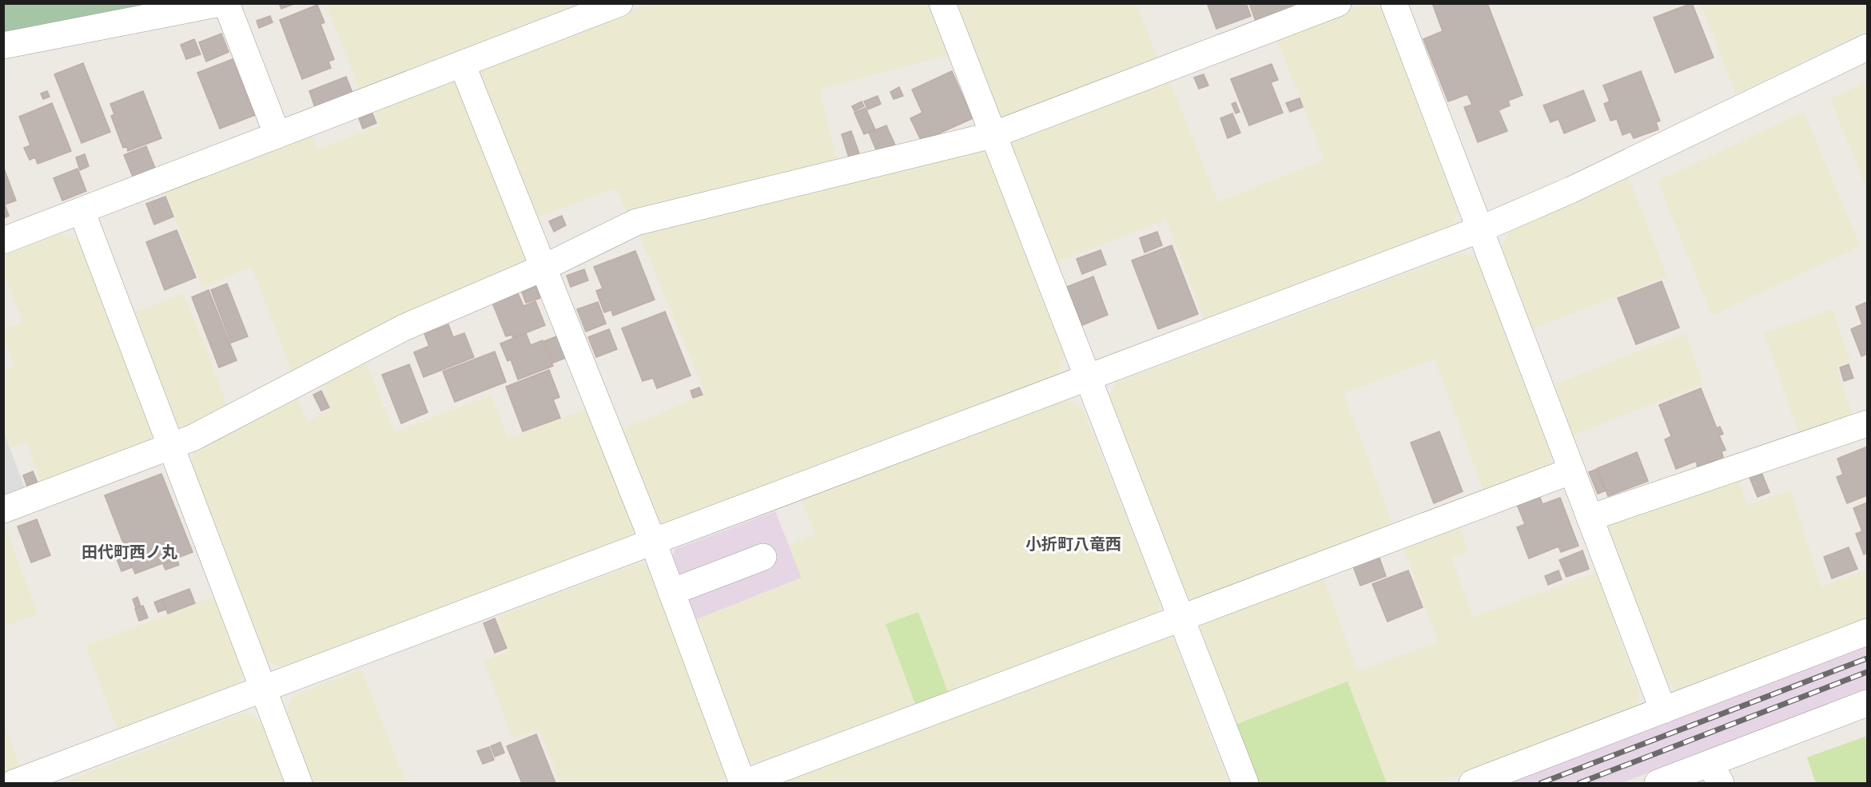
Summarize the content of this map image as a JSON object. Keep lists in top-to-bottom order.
{
  "districts": ["小折町八竜西", "田代町西ノ丸"]
}
